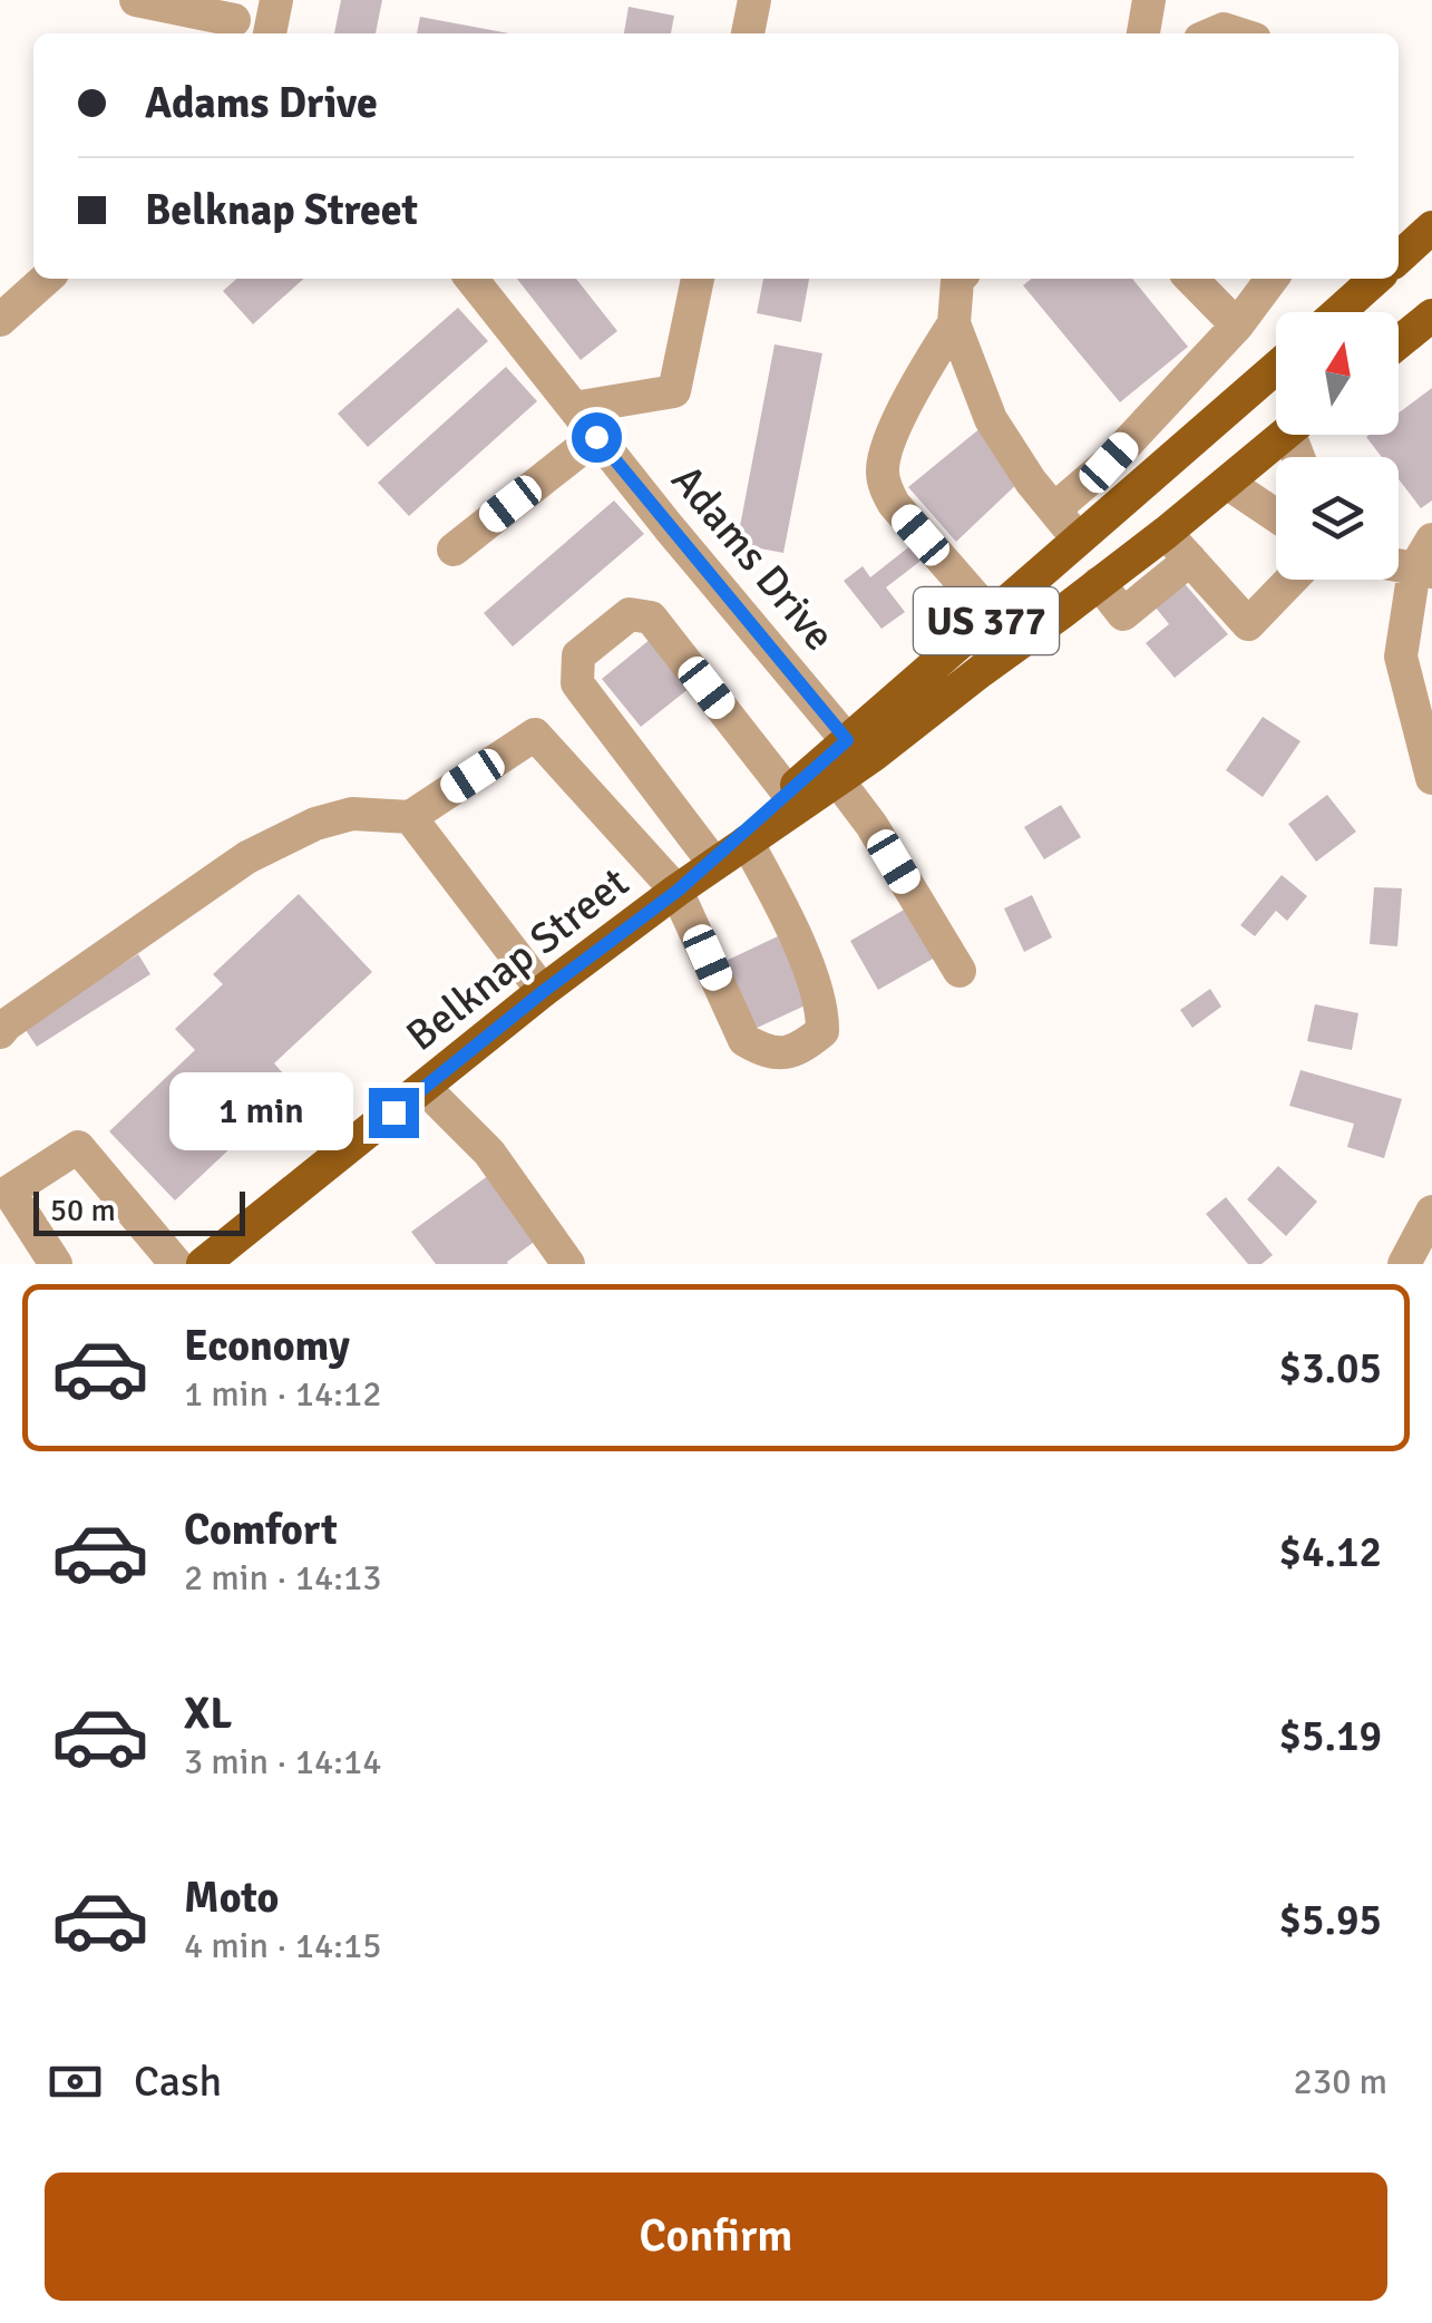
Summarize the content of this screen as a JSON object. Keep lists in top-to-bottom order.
{
  "streets": {
    "main road": ["US 377", "Belknap Street"],
    "street": ["Adams Drive"]
  },
  "crossings": [
    ["Adams Drive", "Belknap Street"]
  ],
  "scale_bar": "50 m",
  "north": "top",
  "page": {
    "banner": ["Adams Drive", "Belknap Street"],
    "bubble": "1 min",
    "scale": "50 m",
    "list": [
      {
        "name": "Economy",
        "note": "1 min · 14:12",
        "value": "$3.05"
      },
      {
        "name": "Comfort",
        "note": "2 min · 14:13",
        "value": "$4.12"
      },
      {
        "name": "XL",
        "note": "3 min · 14:14",
        "value": "$5.19"
      },
      {
        "name": "Moto",
        "note": "4 min · 14:15",
        "value": "$5.95"
      }
    ],
    "pay": ["Cash", "230 m"],
    "buttons": "Confirm"
  }
}
